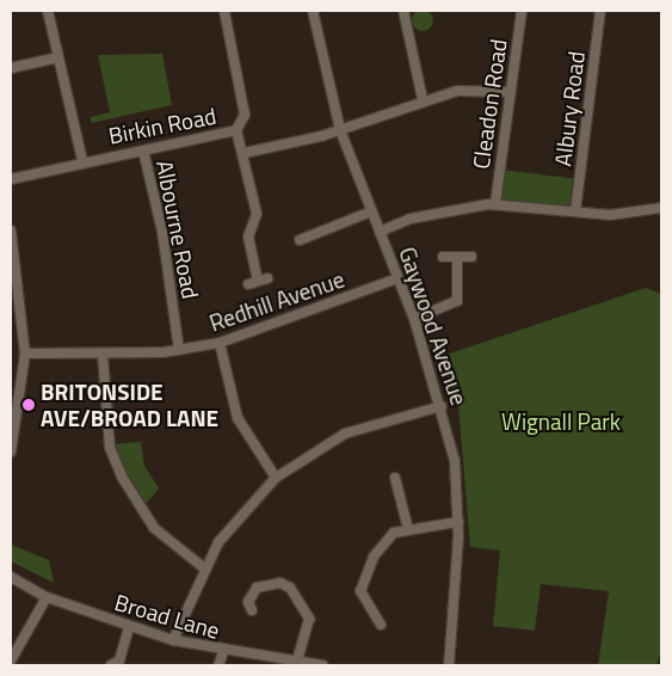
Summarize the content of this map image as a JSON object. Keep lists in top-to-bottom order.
{
  "streets": {
    "street": [
      "Cleadon Road",
      "Albury Road",
      "Birkin Road",
      "Albourne Road",
      "Redhill Avenue",
      "Gaywood Avenue",
      "Broad Lane"
    ]
  },
  "crossings": [
    ["Birkin Road", "Albourne Road"],
    ["Albourne Road", "Redhill Avenue"],
    ["Redhill Avenue", "Gaywood Avenue"]
  ],
  "parks": ["Wignall Park"],
  "places": ["BRITONSIDE AVE/BROAD LANE"]
}
